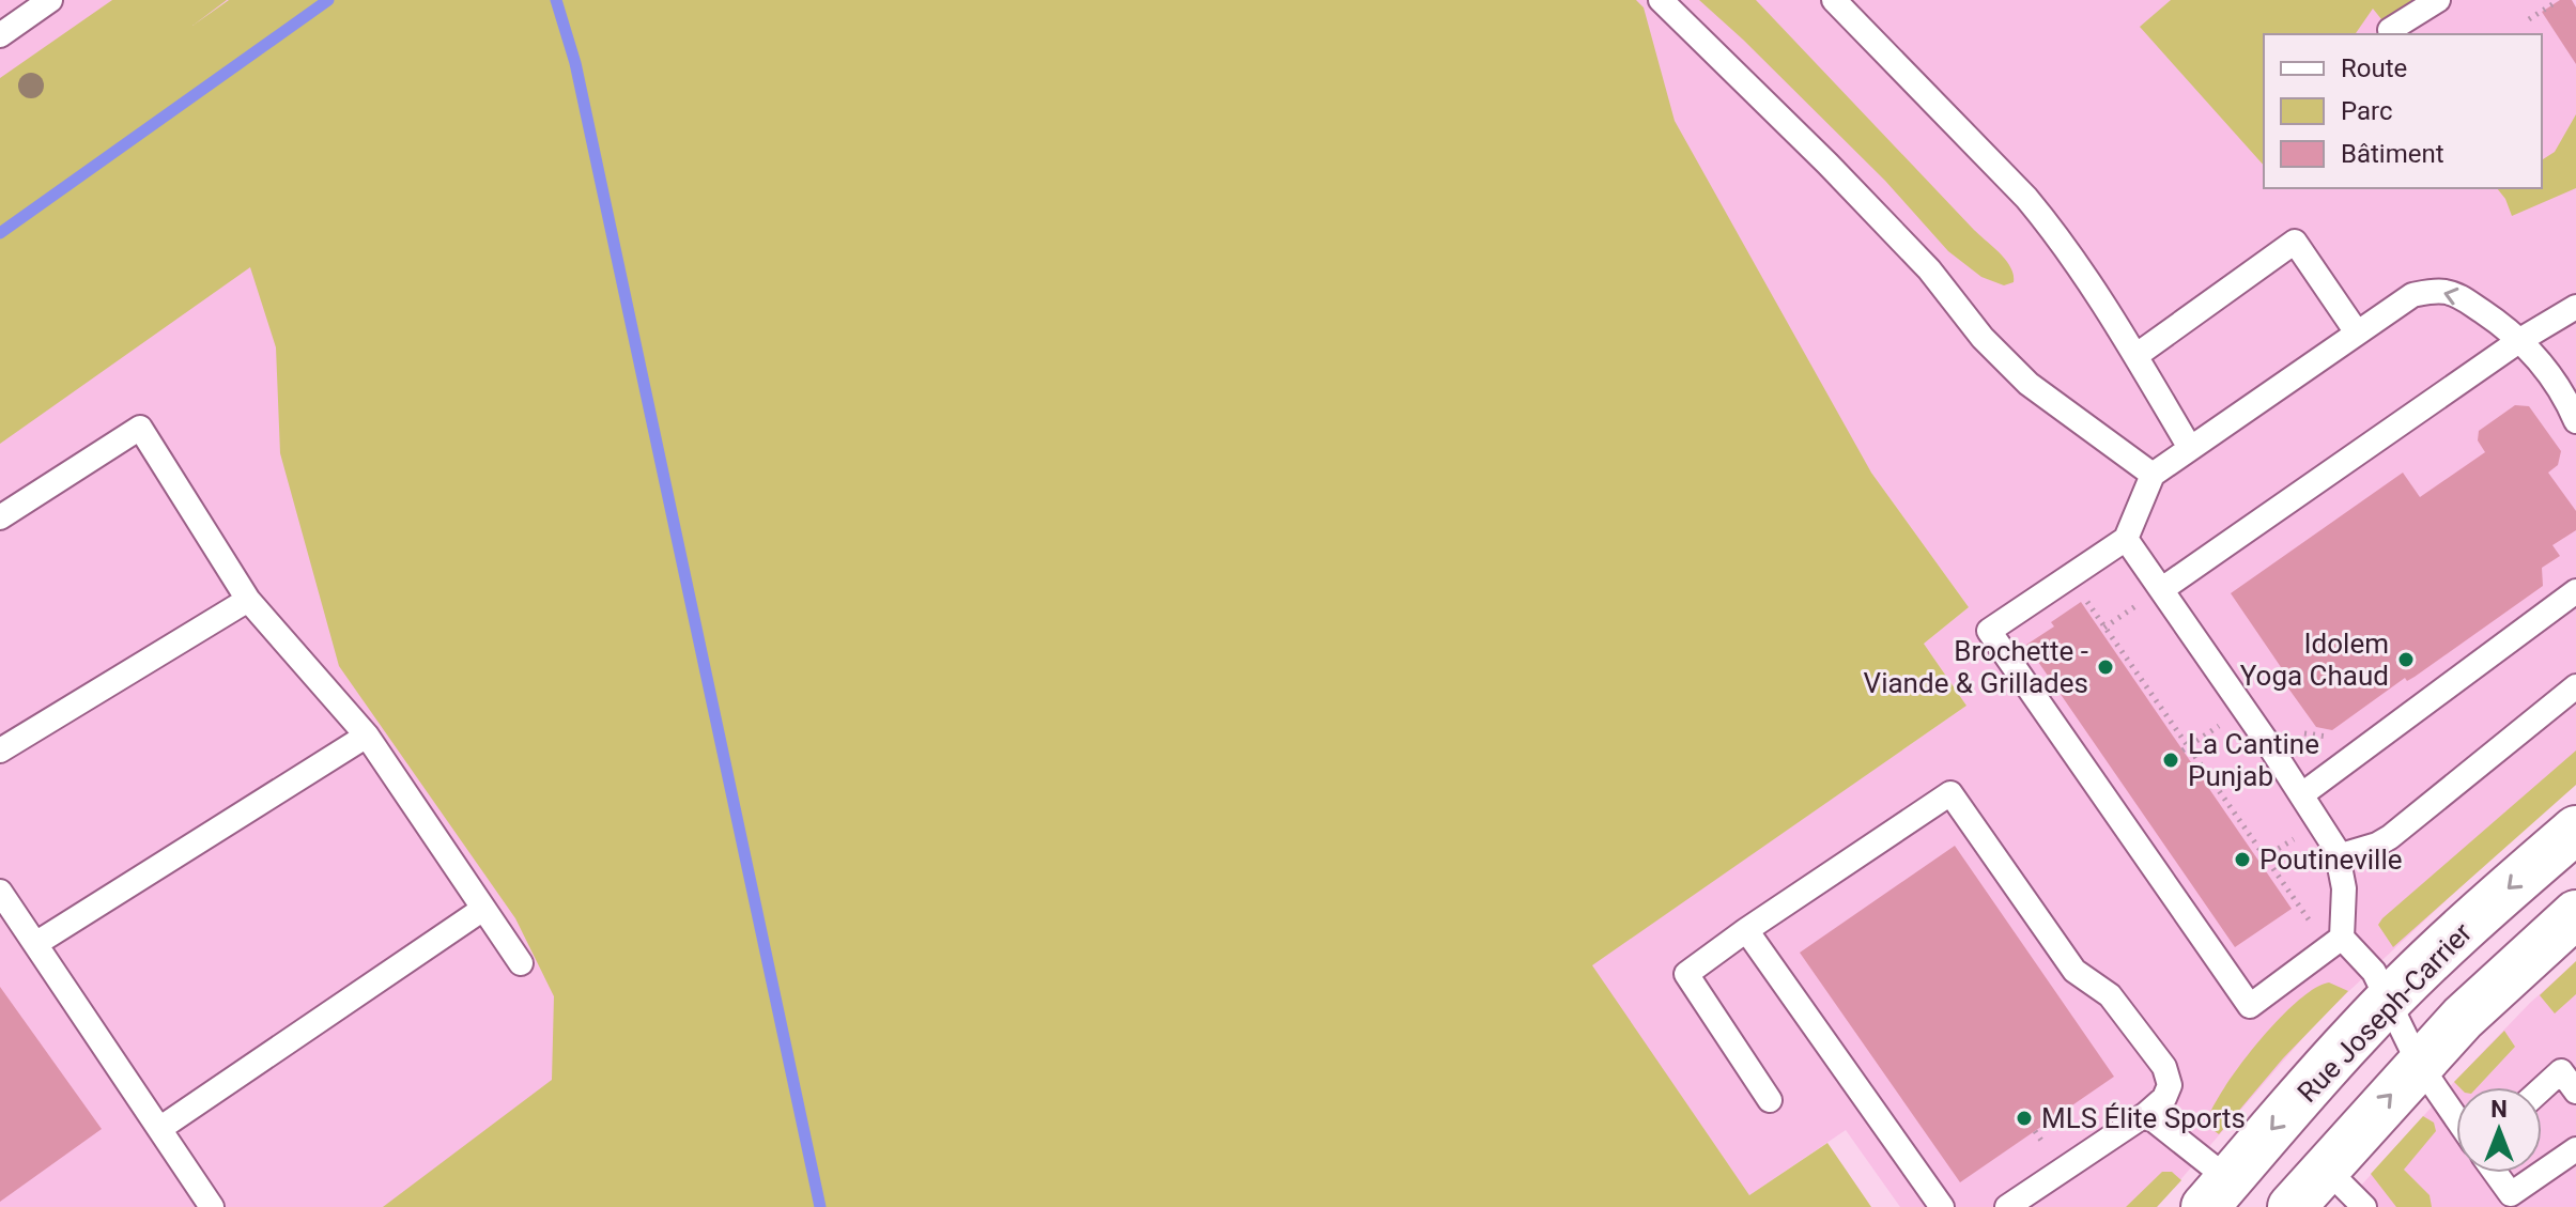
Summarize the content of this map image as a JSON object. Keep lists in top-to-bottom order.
{
  "streets": {
    "street": ["Rue Joseph-Carrier"]
  },
  "places": [
    "Idolem Yoga Chaud",
    "Brochette - Viande & Grillades",
    "La Cantine Punjab",
    "Poutineville",
    "MLS Élite Sports"
  ],
  "legend": ["Route", "Parc", "Bâtiment"],
  "north": "top"
}
